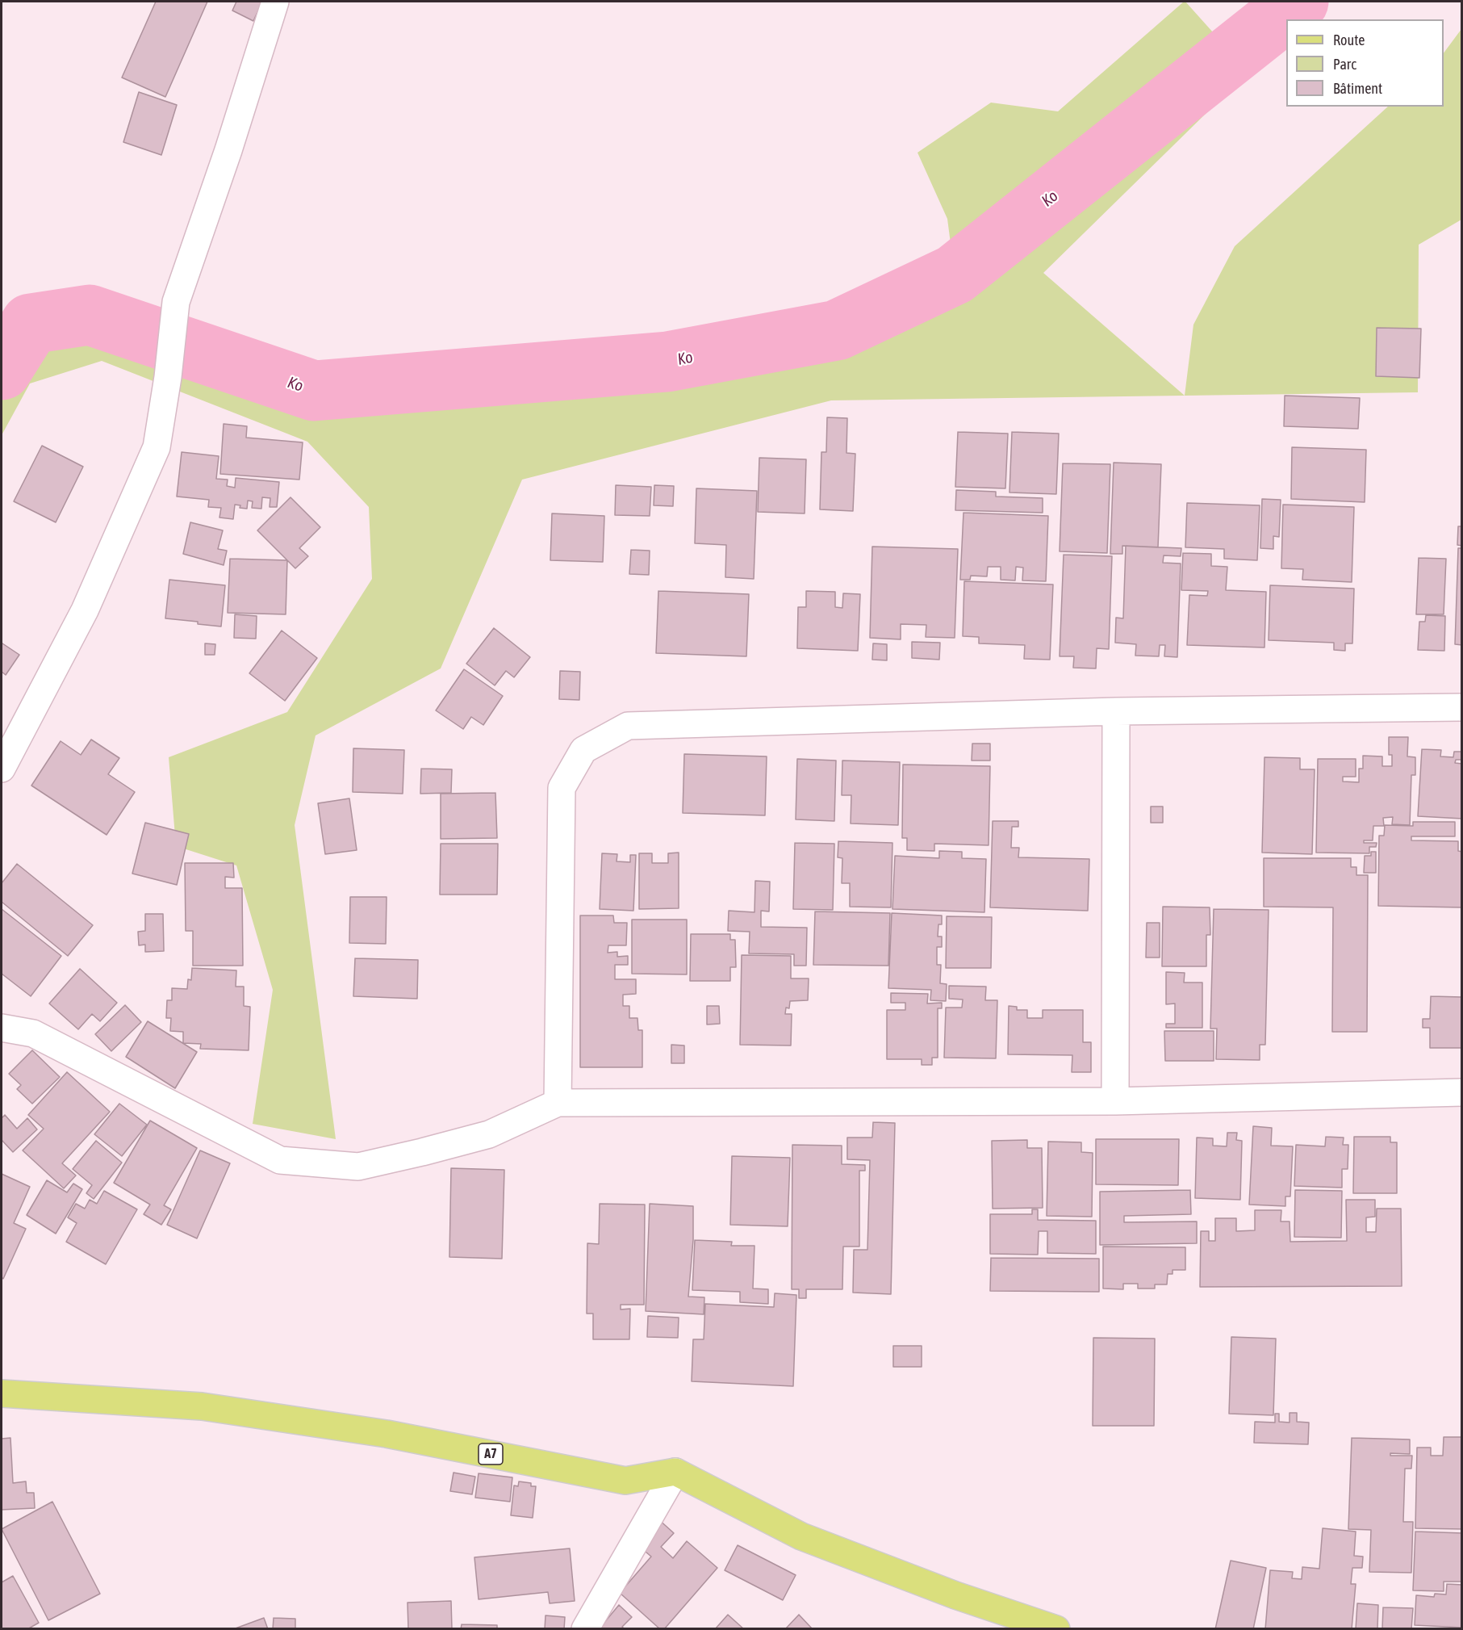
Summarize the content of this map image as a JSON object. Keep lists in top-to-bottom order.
{
  "streets": {
    "main road": ["A7"]
  },
  "water": ["Ko"],
  "legend": ["Route", "Parc", "Bâtiment"]
}
